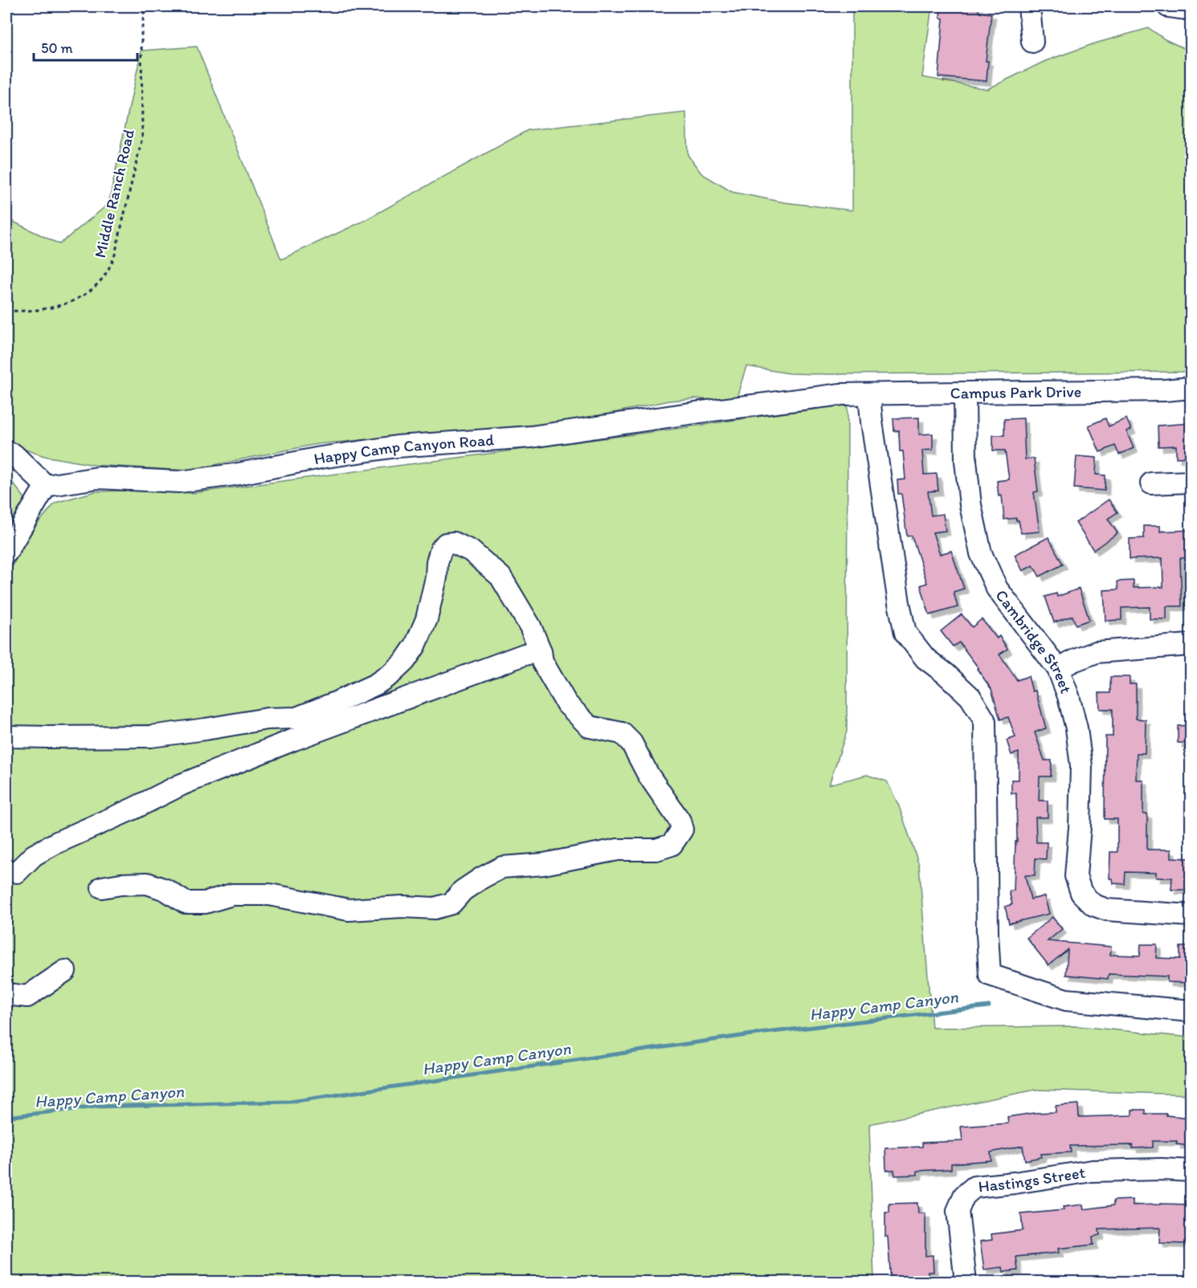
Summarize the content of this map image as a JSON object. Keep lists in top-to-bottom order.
{
  "streets": {
    "street": [
      "Campus Park Drive",
      "Happy Camp Canyon Road",
      "Cambridge Street",
      "Hastings Street"
    ],
    "path": ["Middle Ranch Road"]
  },
  "crossings": [
    ["Campus Park Drive", "Happy Camp Canyon Road"],
    ["Campus Park Drive", "Cambridge Street"]
  ],
  "water": ["Happy Camp Canyon"],
  "scale_bar": "50 m"
}
